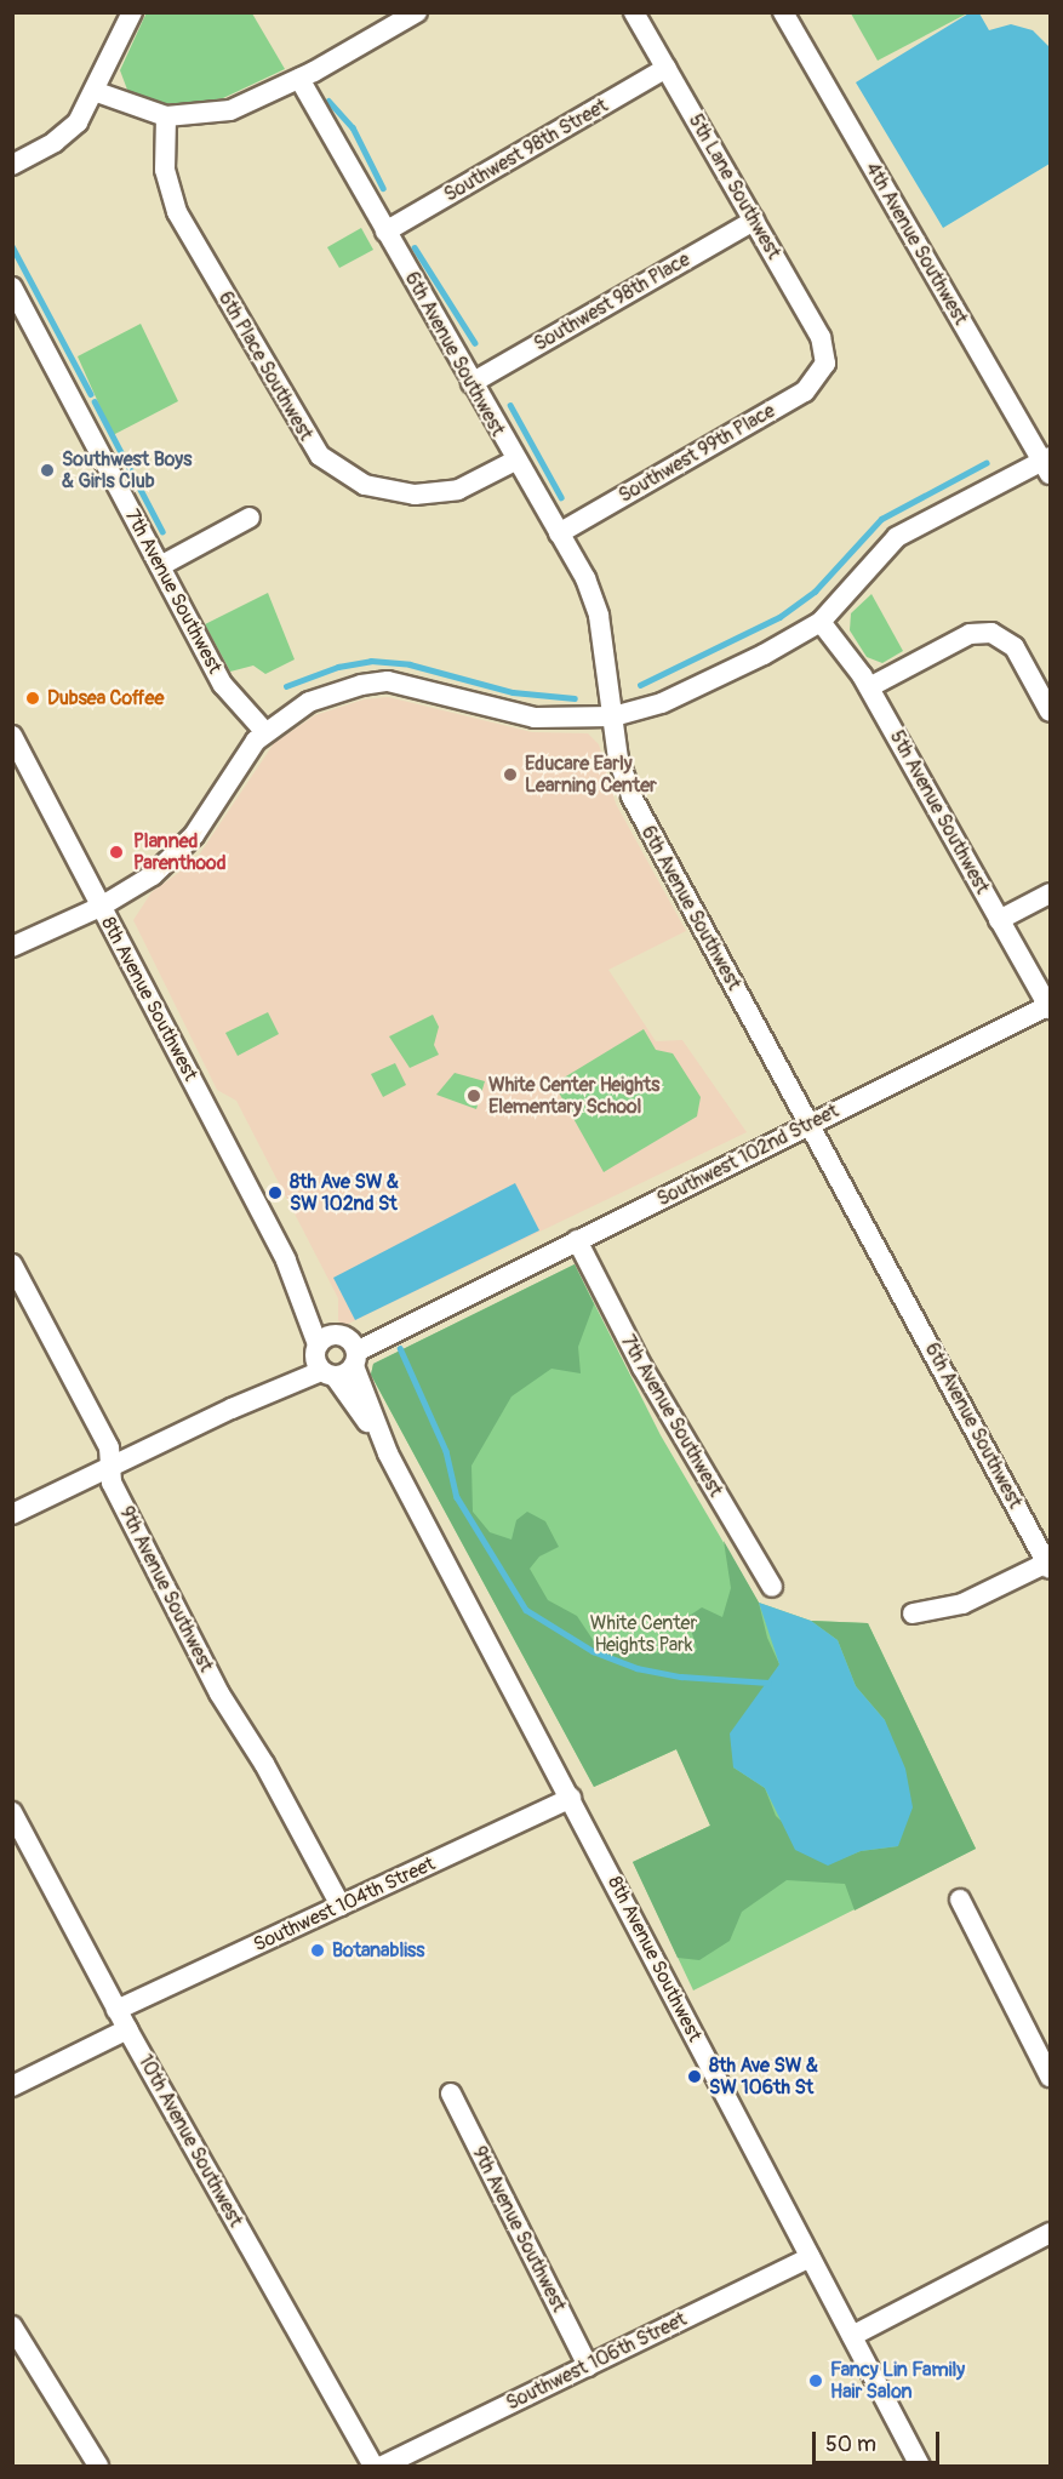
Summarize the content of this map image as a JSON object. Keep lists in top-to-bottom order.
{
  "streets": {
    "street": [
      "Southwest 98th Street",
      "5th Lane Southwest",
      "4th Avenue Southwest",
      "Southwest 98th Place",
      "6th Avenue Southwest",
      "6th Place Southwest",
      "Southwest 99th Place",
      "7th Avenue Southwest",
      "5th Avenue Southwest",
      "8th Avenue Southwest",
      "Southwest 102nd Street",
      "9th Avenue Southwest",
      "Southwest 104th Street",
      "10th Avenue Southwest",
      "Southwest 106th Street"
    ]
  },
  "crossings": [
    ["Southwest 98th Street", "5th Lane Southwest"],
    ["Southwest 98th Street", "6th Avenue Southwest"],
    ["5th Lane Southwest", "Southwest 98th Place"],
    ["5th Lane Southwest", "Southwest 99th Place"],
    ["Southwest 98th Place", "6th Avenue Southwest"],
    ["6th Avenue Southwest", "6th Place Southwest"],
    ["6th Avenue Southwest", "Southwest 99th Place"],
    ["6th Avenue Southwest", "Southwest 102nd Street"],
    ["7th Avenue Southwest", "Southwest 102nd Street"],
    ["5th Avenue Southwest", "Southwest 102nd Street"],
    ["8th Avenue Southwest", "Southwest 102nd Street"],
    ["8th Avenue Southwest", "Southwest 104th Street"],
    ["8th Avenue Southwest", "Southwest 106th Street"],
    ["9th Avenue Southwest", "Southwest 104th Street"],
    ["9th Avenue Southwest", "Southwest 106th Street"],
    ["Southwest 104th Street", "10th Avenue Southwest"]
  ],
  "parks": ["White Center Heights Park"],
  "places": [
    "Southwest Boys & Girls Club",
    "Dubsea Coffee",
    "Educare Early Learning Center",
    "Planned Parenthood",
    "White Center Heights Elementary School",
    "8th Ave SW & SW 102nd St",
    "Botanabliss",
    "8th Ave SW & SW 106th St",
    "Fancy Lin Family Hair Salon"
  ],
  "scale_bar": "50 m"
}
